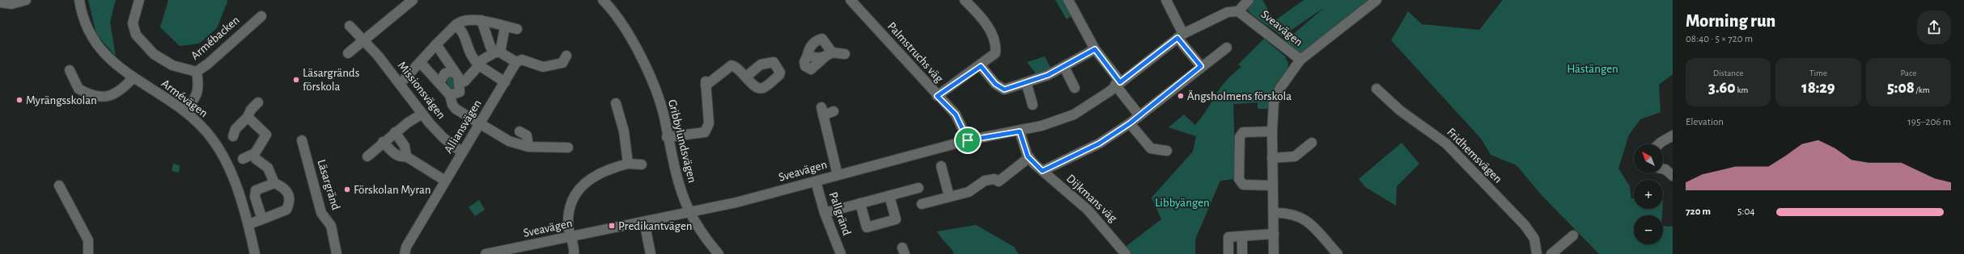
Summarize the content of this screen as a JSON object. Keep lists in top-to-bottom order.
{
  "streets": {
    "street": [
      "Sveavägen",
      "Armébacken",
      "Palmstruchs väg",
      "Missionsvägen",
      "Armévägen",
      "Alliansvägen",
      "Gribbylundsvägen",
      "Fridhemsvägen",
      "Läsargränd",
      "Dijkmans väg",
      "Pallgränd"
    ]
  },
  "crossings": [
    ["Sveavägen", "Palmstruchs väg"],
    ["Sveavägen", "Gribbylundsvägen"],
    ["Sveavägen", "Dijkmans väg"],
    ["Sveavägen", "Pallgränd"],
    ["Armébacken", "Armévägen"],
    ["Missionsvägen", "Alliansvägen"]
  ],
  "parks": ["Hästängen", "Libbyängen"],
  "places": {
    "other": [
      "Läsargränds förskola",
      "Ängsholmens förskola",
      "Myrängsskolan",
      "Förskolan Myran"
    ],
    "transit": ["Predikantvägen"]
  },
  "north": "top left",
  "page": {
    "heading": ["Morning run", "08:40 · 5 × 720 m"],
    "stats": [
      ["Distance", "3.60 km"],
      ["Time", "18:29"],
      ["Pace", "5:08 /km"]
    ],
    "chart": ["Elevation", "195–206 m"],
    "map_buttons": ["+", "−"],
    "list": [
      {
        "name": "720 m",
        "note": "5:04"
      }
    ]
  }
}
